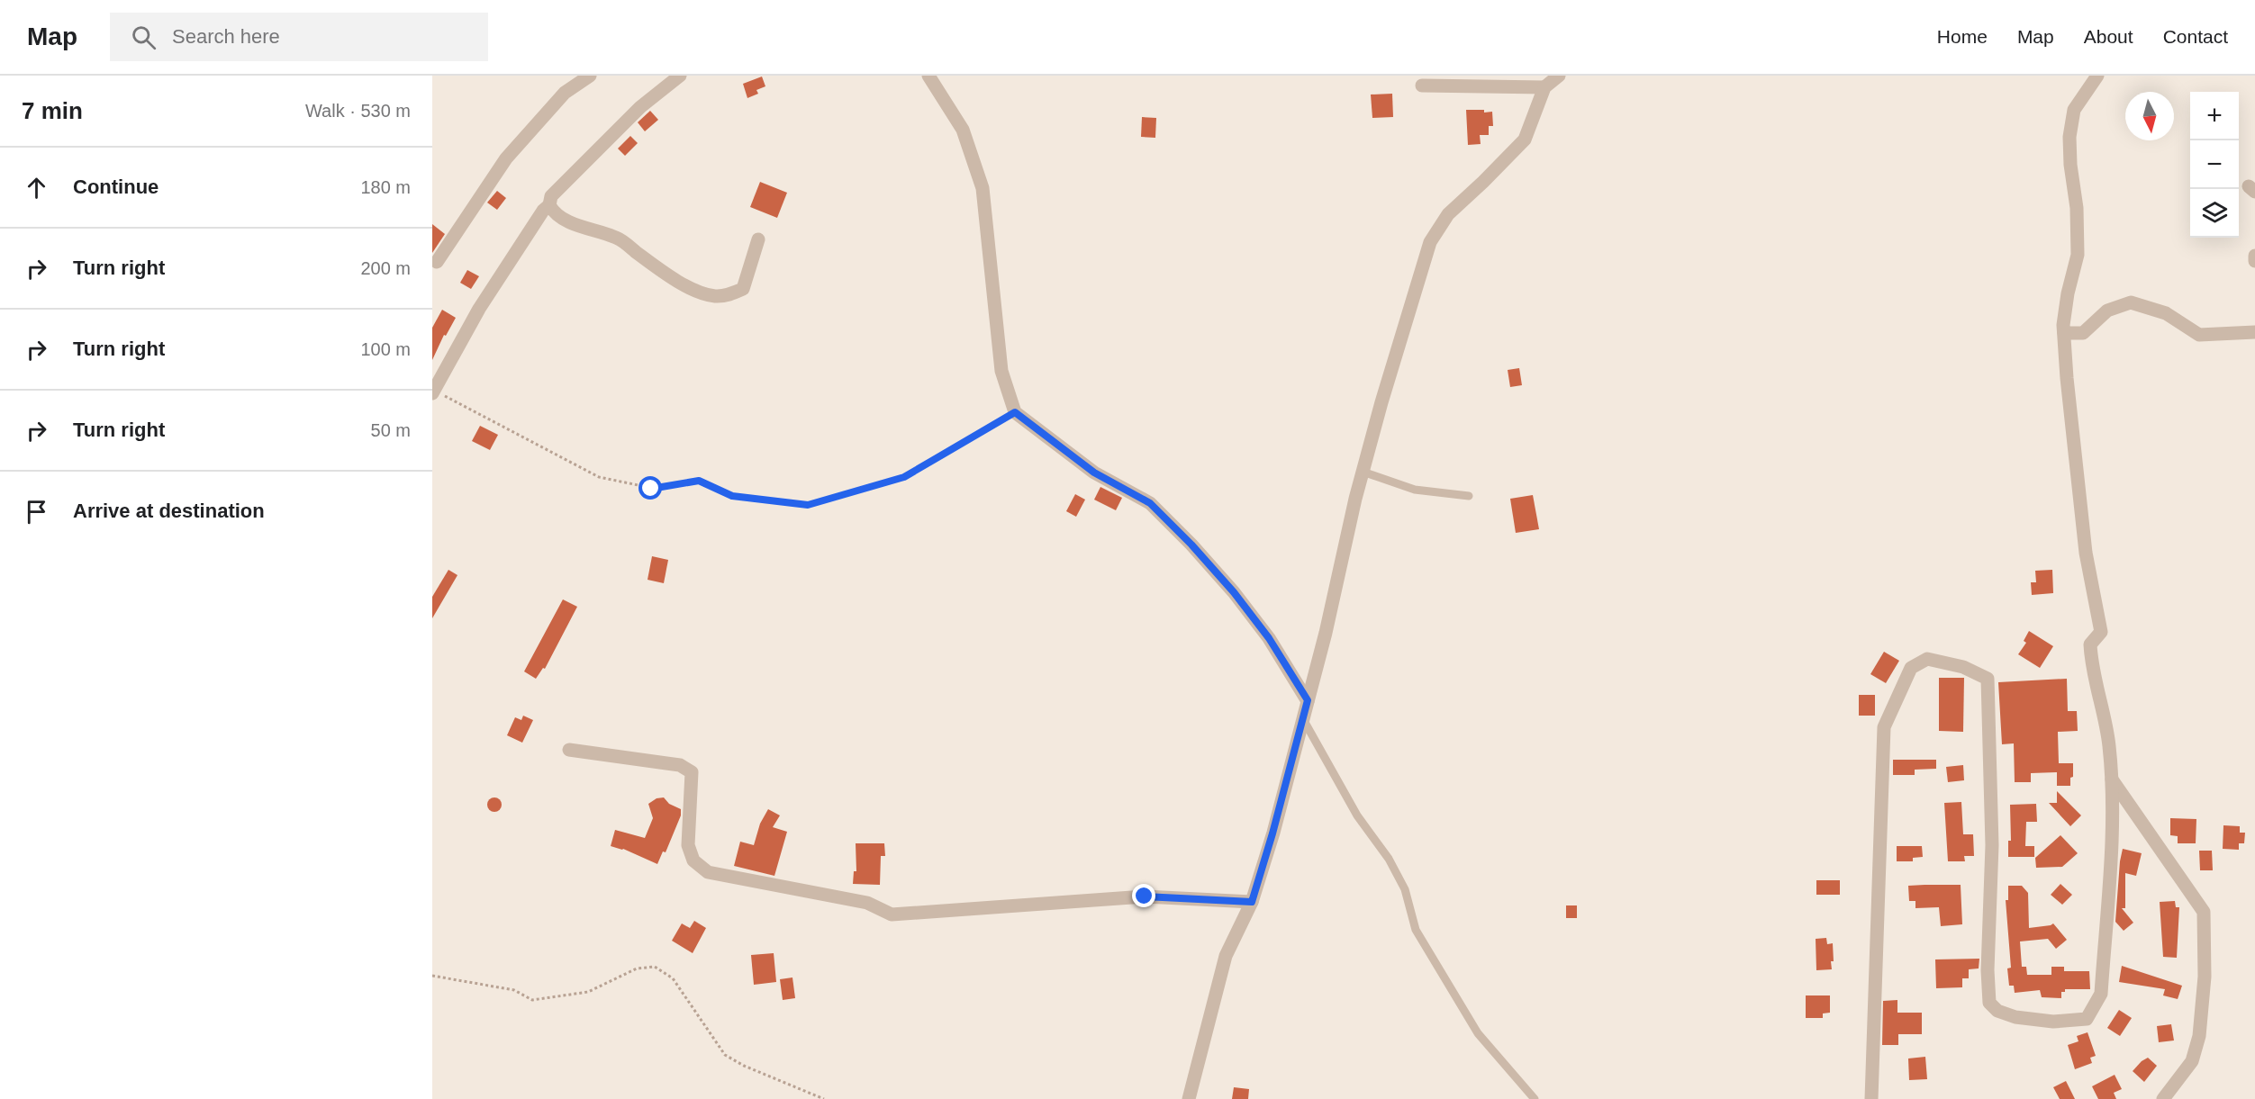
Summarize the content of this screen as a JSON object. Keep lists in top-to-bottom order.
{
  "north": "bottom",
  "page": {
    "header": "Map",
    "search": "Search here",
    "nav": [
      "Home",
      "Map",
      "About",
      "Contact"
    ],
    "heading": ["7 min", "Walk · 530 m"],
    "map_buttons": ["+", "−"],
    "list": [
      ["Continue", "180 m"],
      ["Turn right", "200 m"],
      ["Turn right", "100 m"],
      ["Turn right", "50 m"],
      "Arrive at destination"
    ]
  }
}
